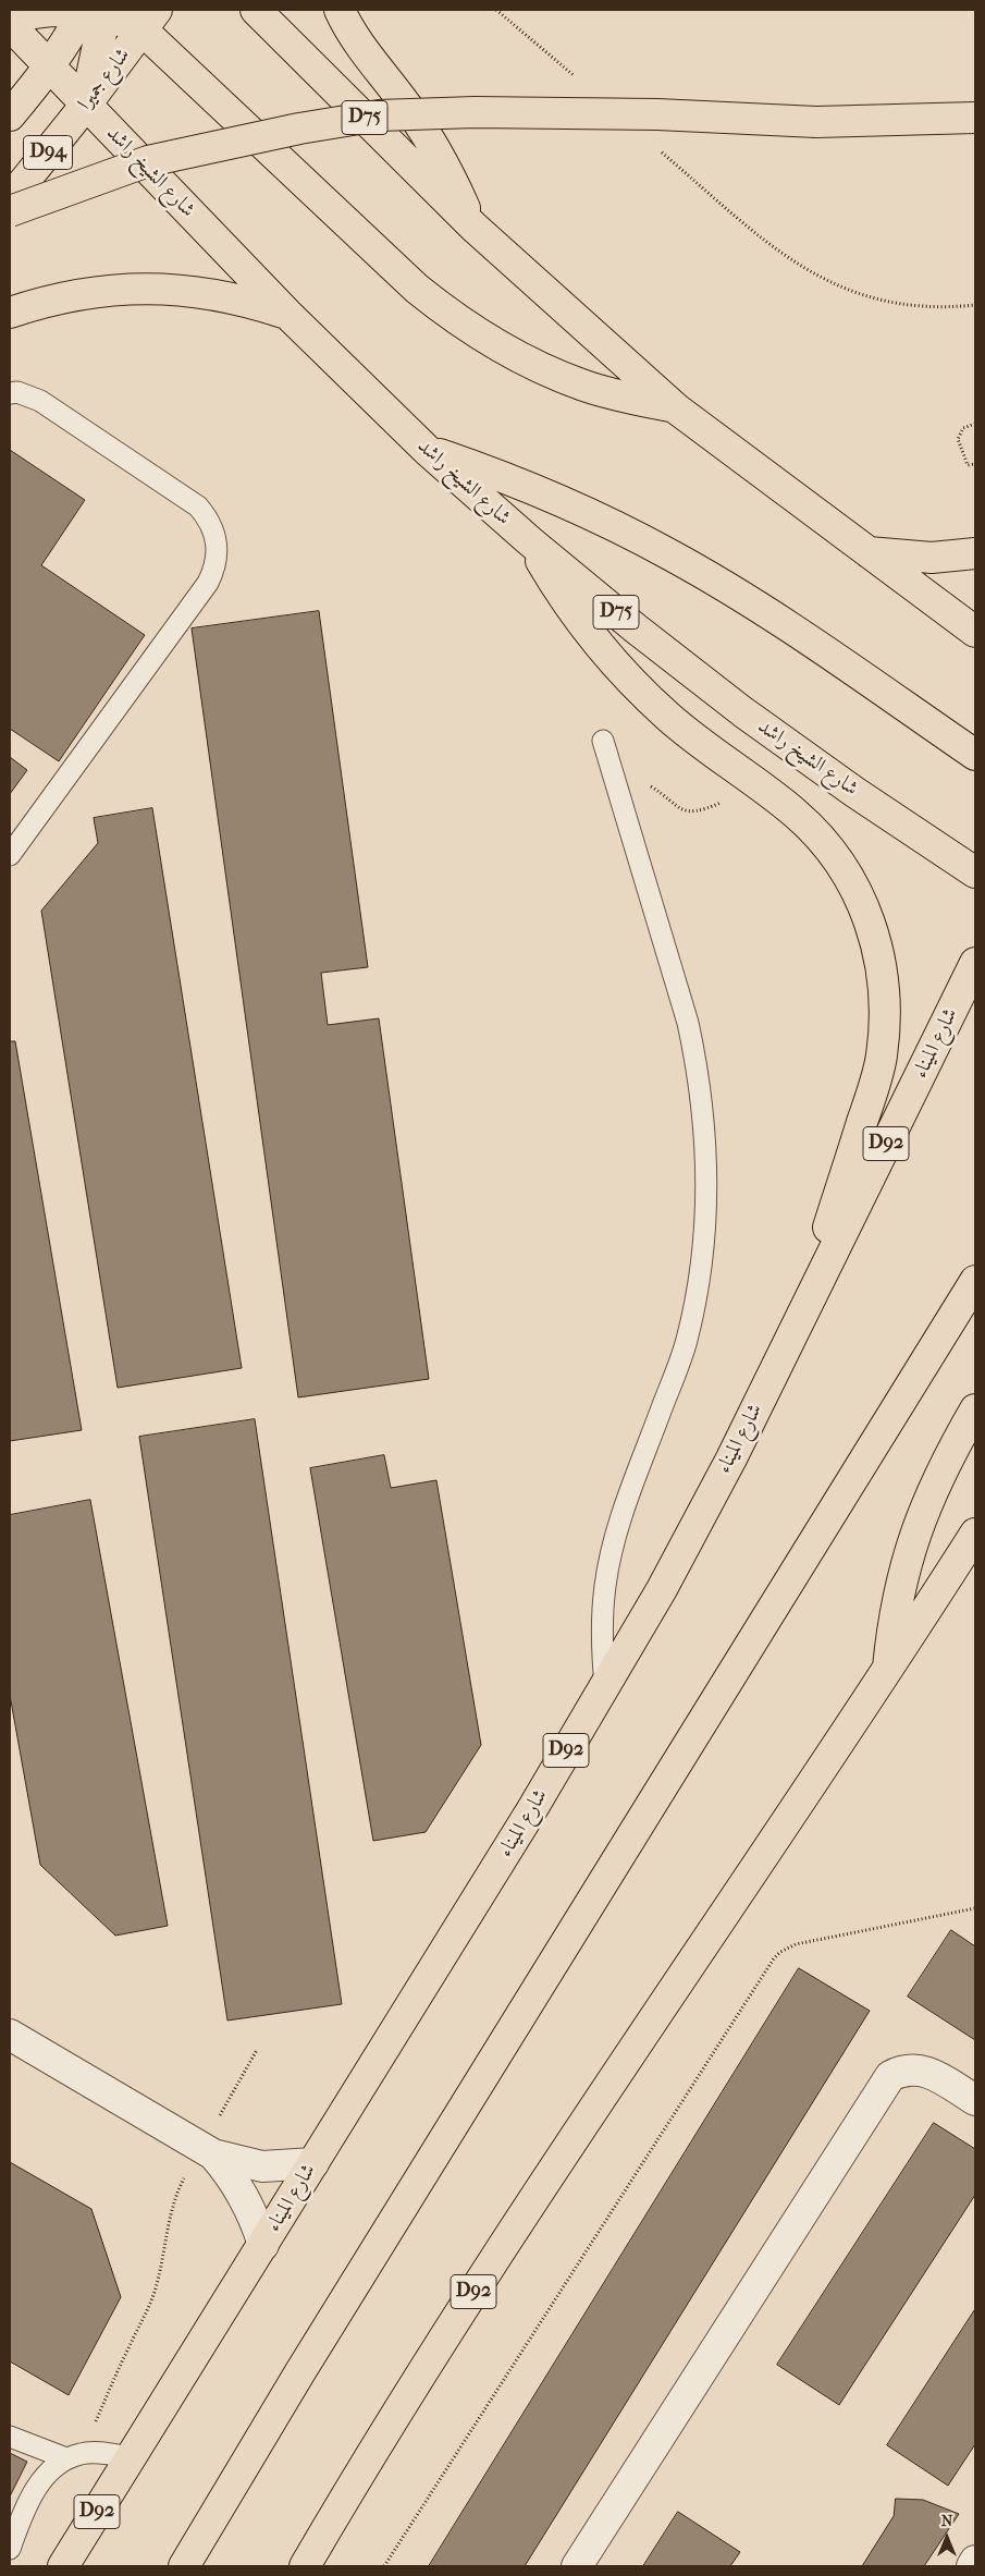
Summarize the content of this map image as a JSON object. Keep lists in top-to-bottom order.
{
  "streets": {
    "main road": [
      "شارع جميرا",
      "D75",
      "D94",
      "شارع الشيخ راشد",
      "شارع الميناء",
      "D92"
    ]
  },
  "crossings": [
    ["شارع جميرا", "شارع الشيخ راشد"]
  ],
  "north": "top"
}
